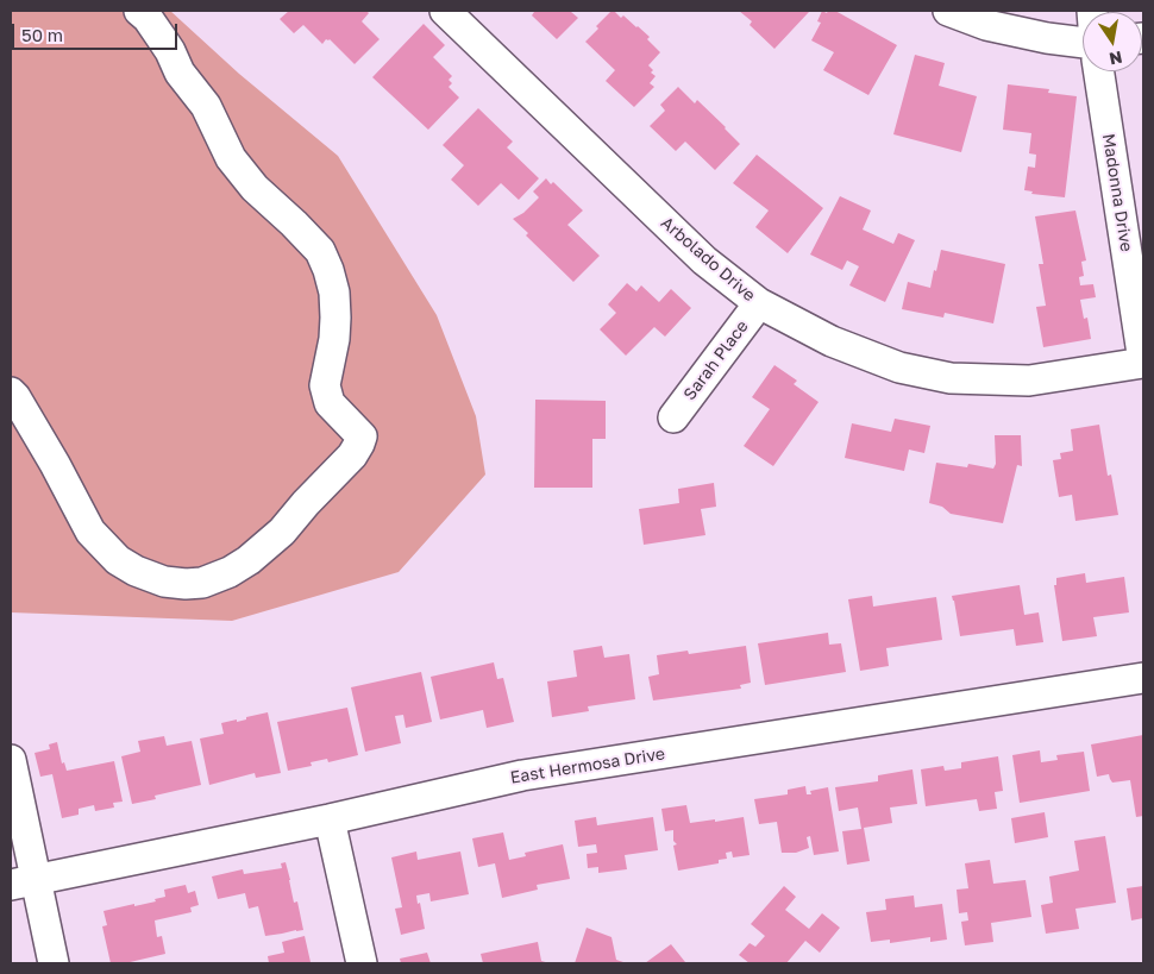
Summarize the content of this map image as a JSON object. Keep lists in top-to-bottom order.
{
  "streets": {
    "street": [
      "Madonna Drive",
      "Arbolado Drive",
      "Sarah Place",
      "East Hermosa Drive"
    ]
  },
  "crossings": [
    ["Madonna Drive", "Arbolado Drive"],
    ["Arbolado Drive", "Sarah Place"]
  ],
  "scale_bar": "50 m",
  "north": "bottom"
}
